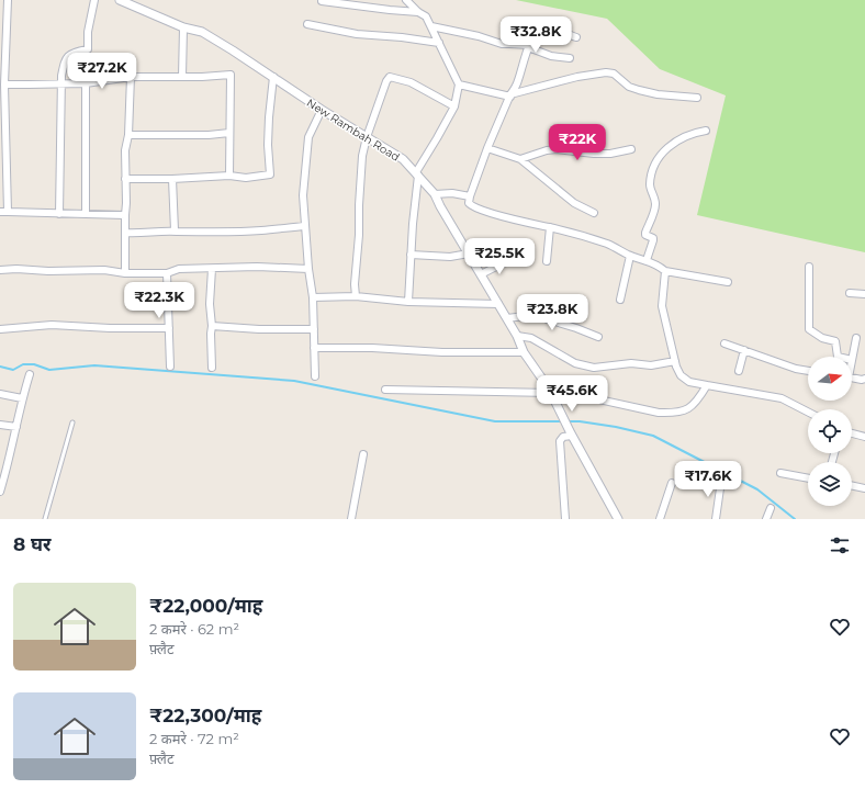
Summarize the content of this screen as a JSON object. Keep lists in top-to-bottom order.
{
  "streets": {
    "street": ["New Rambah Road"]
  },
  "north": "right",
  "page": {
    "price": [
      "₹32.8K",
      "₹27.2K",
      "₹22K",
      "₹25.5K",
      "₹22.3K",
      "₹23.8K",
      "₹45.6K",
      "₹17.6K"
    ],
    "heading": "8 घर",
    "list": [
      {
        "name": "₹22,000/माह",
        "note": "2 कमरे · 62 m² · फ़्लैट"
      },
      {
        "name": "₹22,300/माह",
        "note": "2 कमरे · 72 m² · फ़्लैट"
      }
    ]
  }
}
